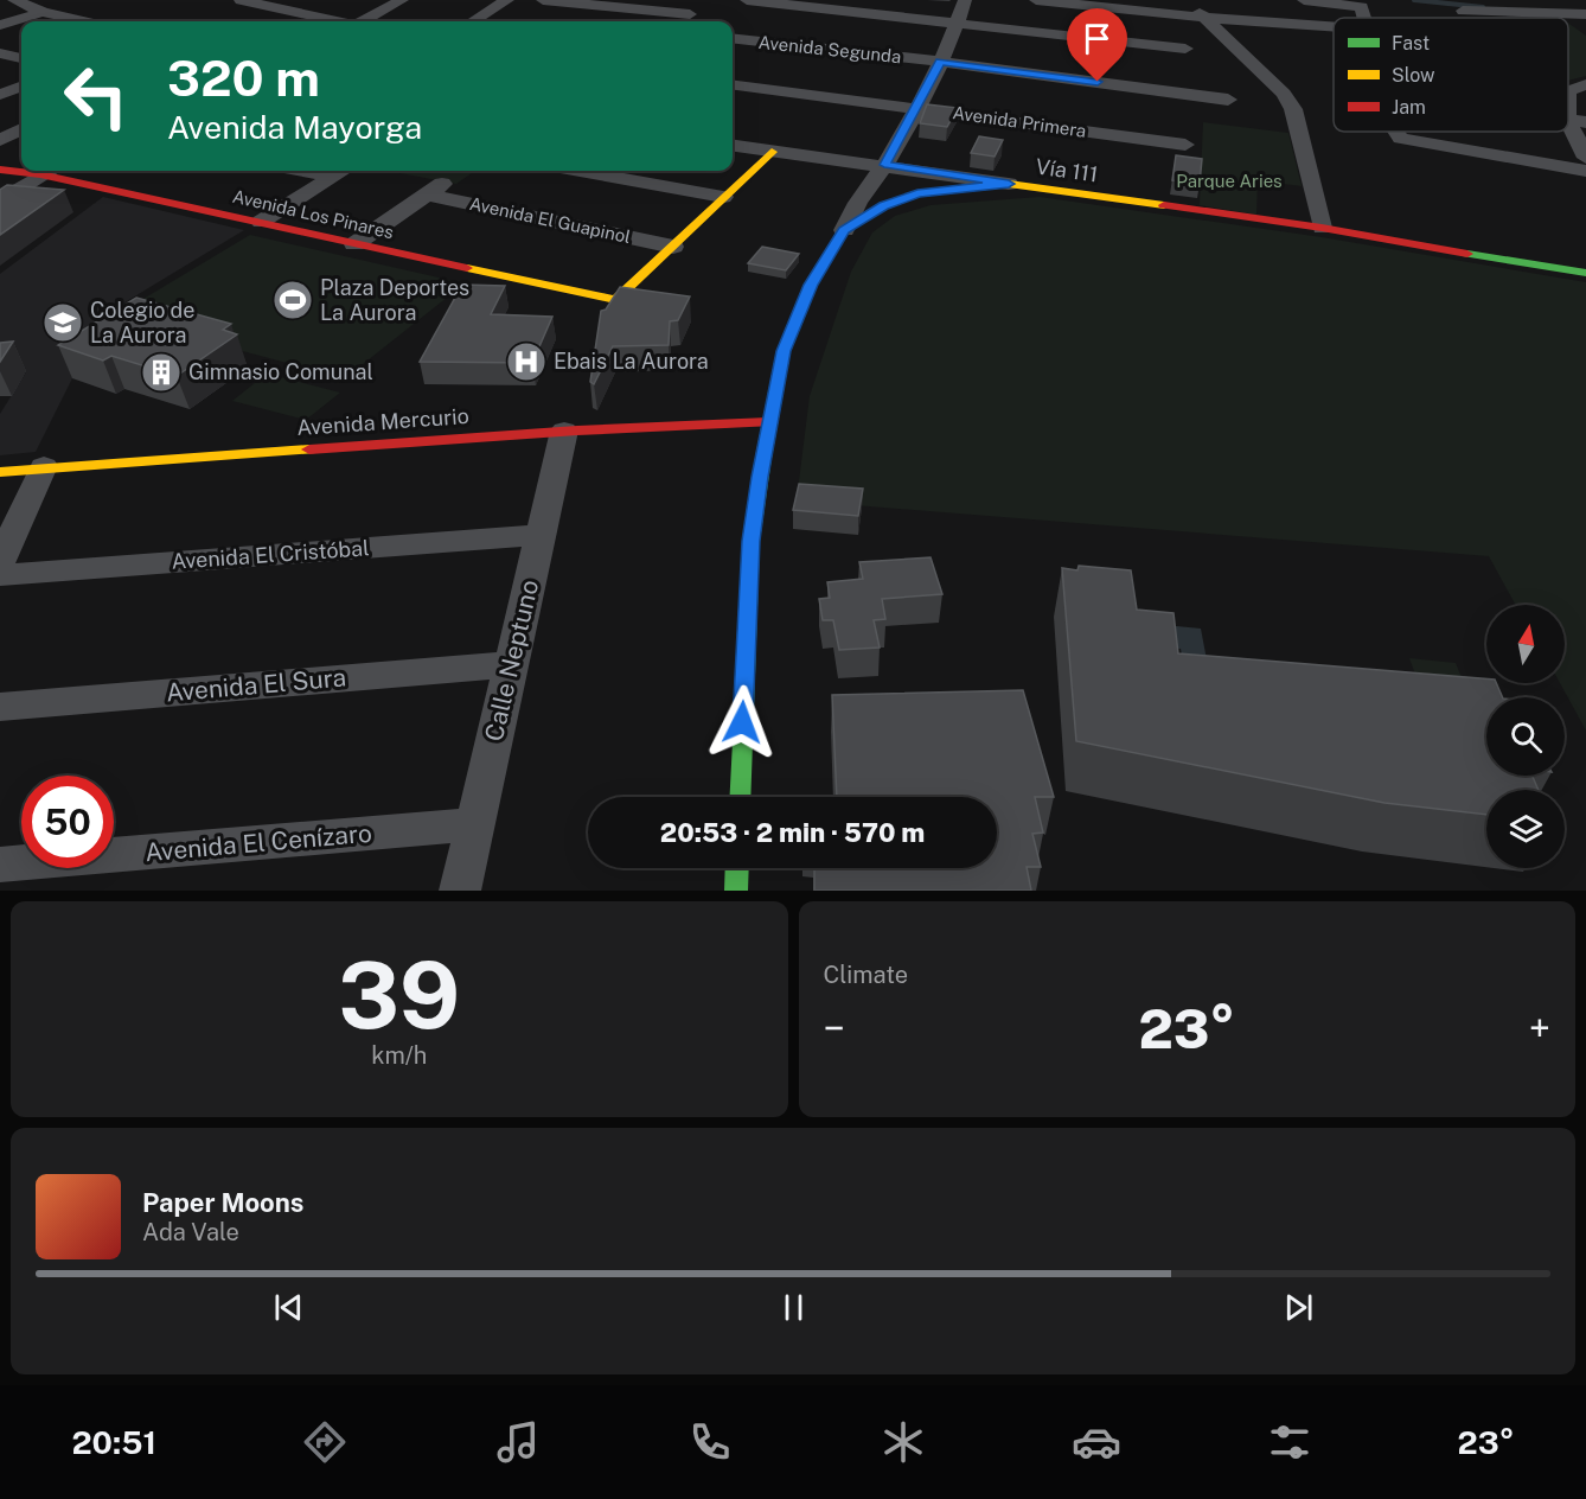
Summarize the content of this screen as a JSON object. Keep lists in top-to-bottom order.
{
  "streets": {
    "street": [
      "Avenida Segunda",
      "Avenida Primera",
      "Vía 111",
      "Avenida Los Pinares",
      "Avenida El Guapinol",
      "Avenida Mercurio",
      "Avenida El Cristóbal",
      "Calle Neptuno",
      "Avenida El Sura",
      "Avenida El Cenízaro"
    ]
  },
  "crossings": [
    ["Vía 111", "Avenida Mercurio"],
    ["Avenida Los Pinares", "Avenida El Guapinol"],
    ["Avenida Mercurio", "Calle Neptuno"],
    ["Avenida El Cristóbal", "Calle Neptuno"],
    ["Calle Neptuno", "Avenida El Sura"],
    ["Calle Neptuno", "Avenida El Cenízaro"]
  ],
  "parks": ["Parque Aries"],
  "places": {
    "sports": ["Plaza Deportes La Aurora"],
    "school or university": ["Colegio de La Aurora"],
    "hospital": ["Ebais La Aurora"],
    "building": ["Gimnasio Comunal"]
  },
  "legend": ["Fast", "Slow", "Jam"],
  "north": "top",
  "page": {
    "turn": ["320 m", "Avenida Mayorga"],
    "limit": "50",
    "trip": "20:53 · 2 min · 570 m",
    "tile": [
      ["39", "km/h"],
      "Climate"
    ],
    "heat": ["−", "23°", "+"],
    "song": ["Paper Moons", "Ada Vale"],
    "tabs": ["20:51", "23°"]
  }
}
